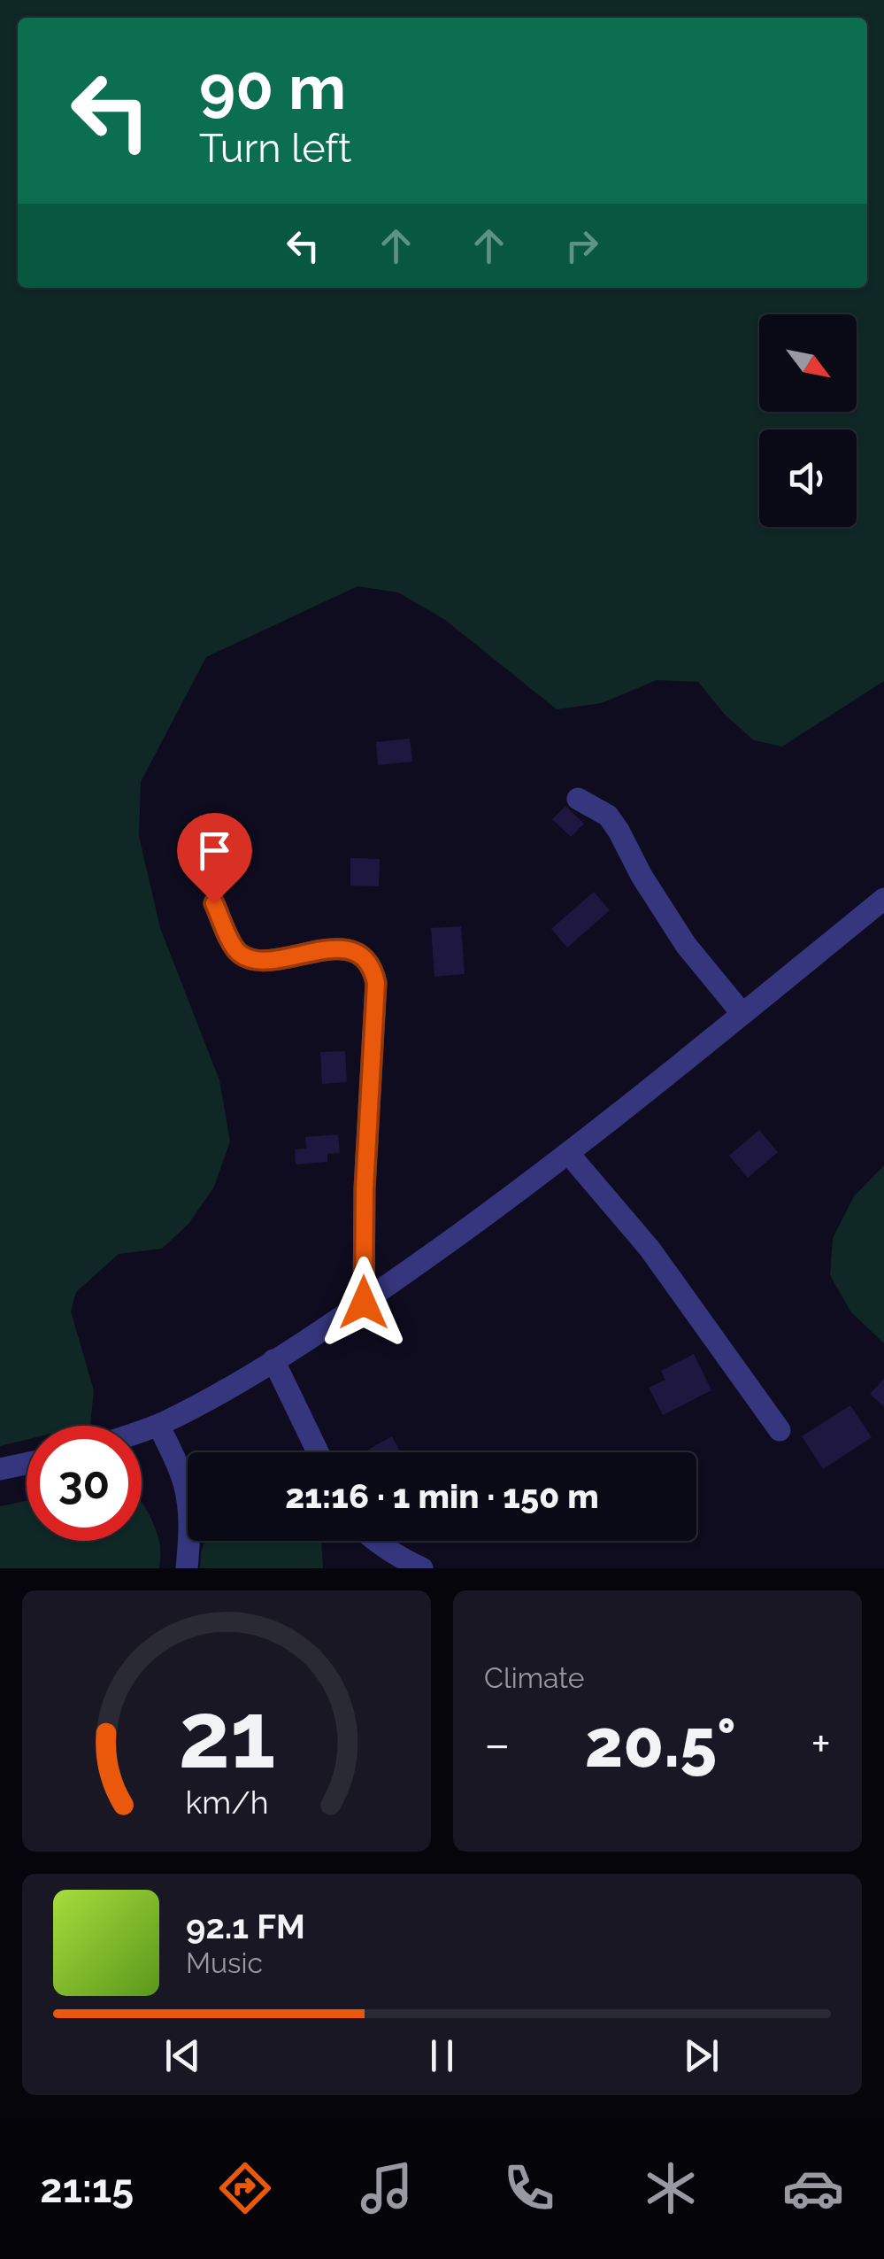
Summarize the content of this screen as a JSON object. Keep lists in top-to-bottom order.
{
  "north": "bottom right",
  "page": {
    "turn": ["90 m", "Turn left"],
    "limit": "30",
    "trip": "21:16 · 1 min · 150 m",
    "tile": "Climate",
    "heat": ["−", "20.5°", "+"],
    "song": ["92.1 FM", "Music"],
    "tabs": "21:15",
    "gauge": ["21", "km/h"]
  }
}
